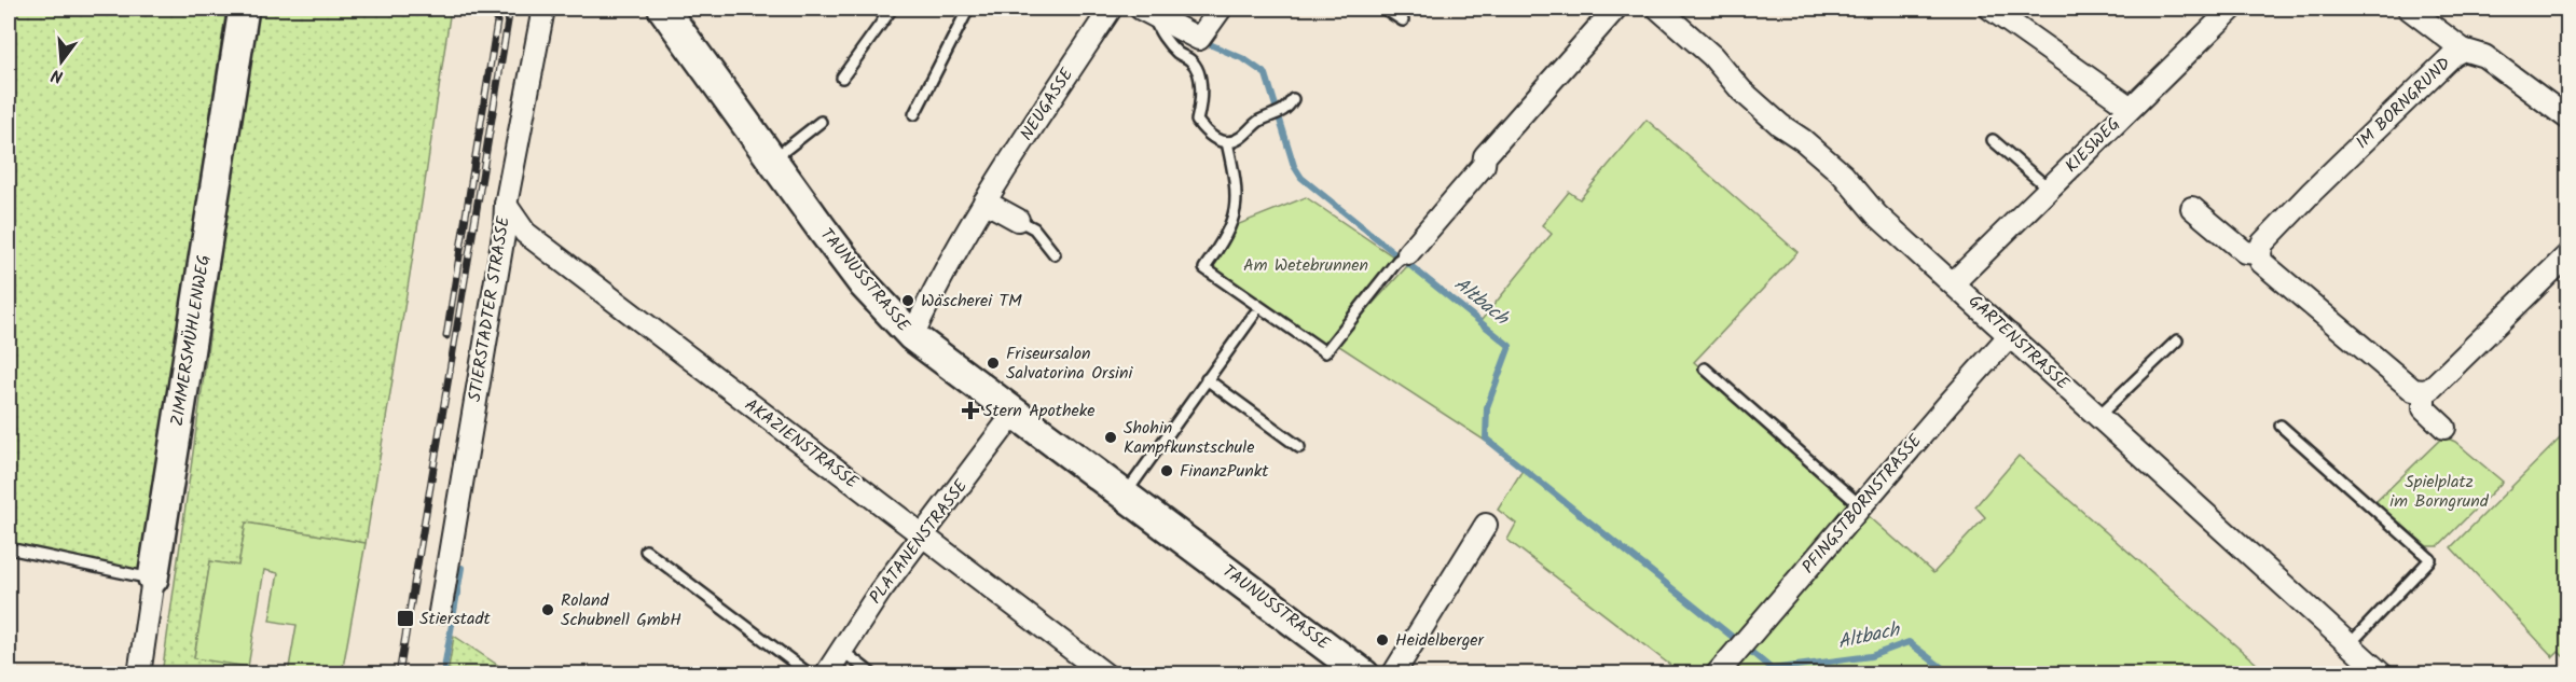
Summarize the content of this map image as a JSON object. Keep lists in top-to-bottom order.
{
  "streets": {
    "street": [
      "IM BORNGRUND",
      "NEUGASSE",
      "KIESWEG",
      "TAUNUSSTRASSE",
      "STIERSTADTER STRASSE",
      "ZIMMERSMÜHLENWEG",
      "GARTENSTRASSE",
      "AKAZIENSTRASSE",
      "PFINGSTBORNSTRASSE",
      "PLATANENSTRASSE"
    ]
  },
  "crossings": [
    ["NEUGASSE", "TAUNUSSTRASSE"],
    ["KIESWEG", "GARTENSTRASSE"],
    ["TAUNUSSTRASSE", "PLATANENSTRASSE"],
    ["STIERSTADTER STRASSE", "AKAZIENSTRASSE"],
    ["GARTENSTRASSE", "PFINGSTBORNSTRASSE"],
    ["AKAZIENSTRASSE", "PLATANENSTRASSE"]
  ],
  "water": ["Altbach"],
  "parks": ["Am Wetebrunnen", "Spielplatz im Borngrund"],
  "places": {
    "other": [
      "Wäscherei TM",
      "Friseursalon Salvatorina Orsini",
      "Shohin Kampfkunstschule",
      "FinanzPunkt",
      "Roland Schubnell GmbH",
      "Heidelberger"
    ],
    "health": ["Stern Apotheke"],
    "transit": ["Stierstadt"]
  },
  "north": "bottom"
}
